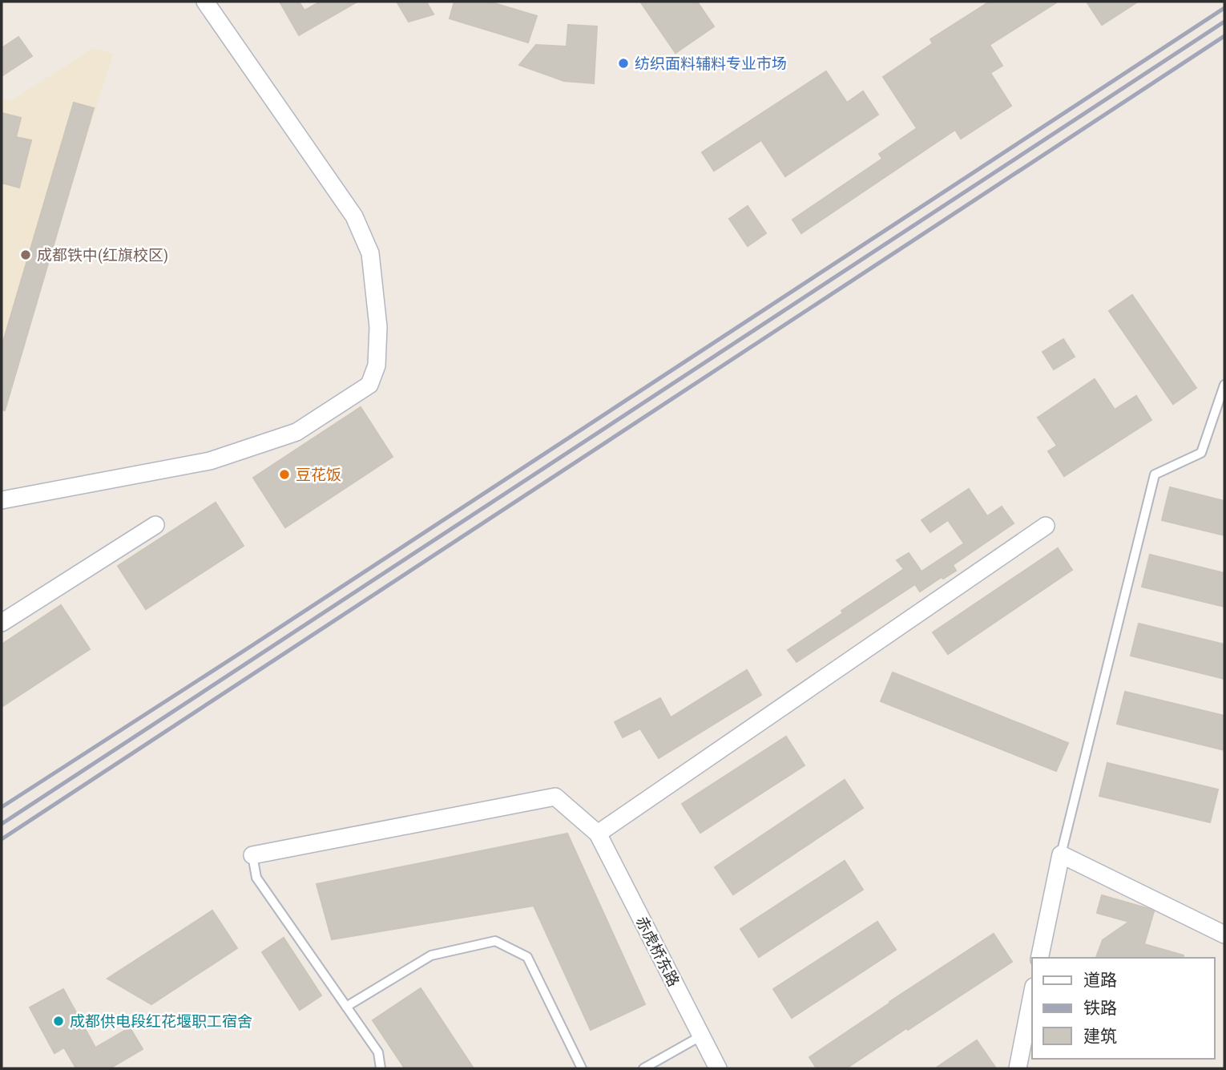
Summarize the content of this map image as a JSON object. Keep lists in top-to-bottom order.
{
  "streets": {
    "street": ["赤虎桥东路"]
  },
  "places": [
    "纺织面料辅料专业市场",
    "成都铁中(红旗校区)",
    "豆花饭",
    "成都供电段红花堰职工宿舍"
  ],
  "legend": ["道路", "铁路", "建筑"]
}
